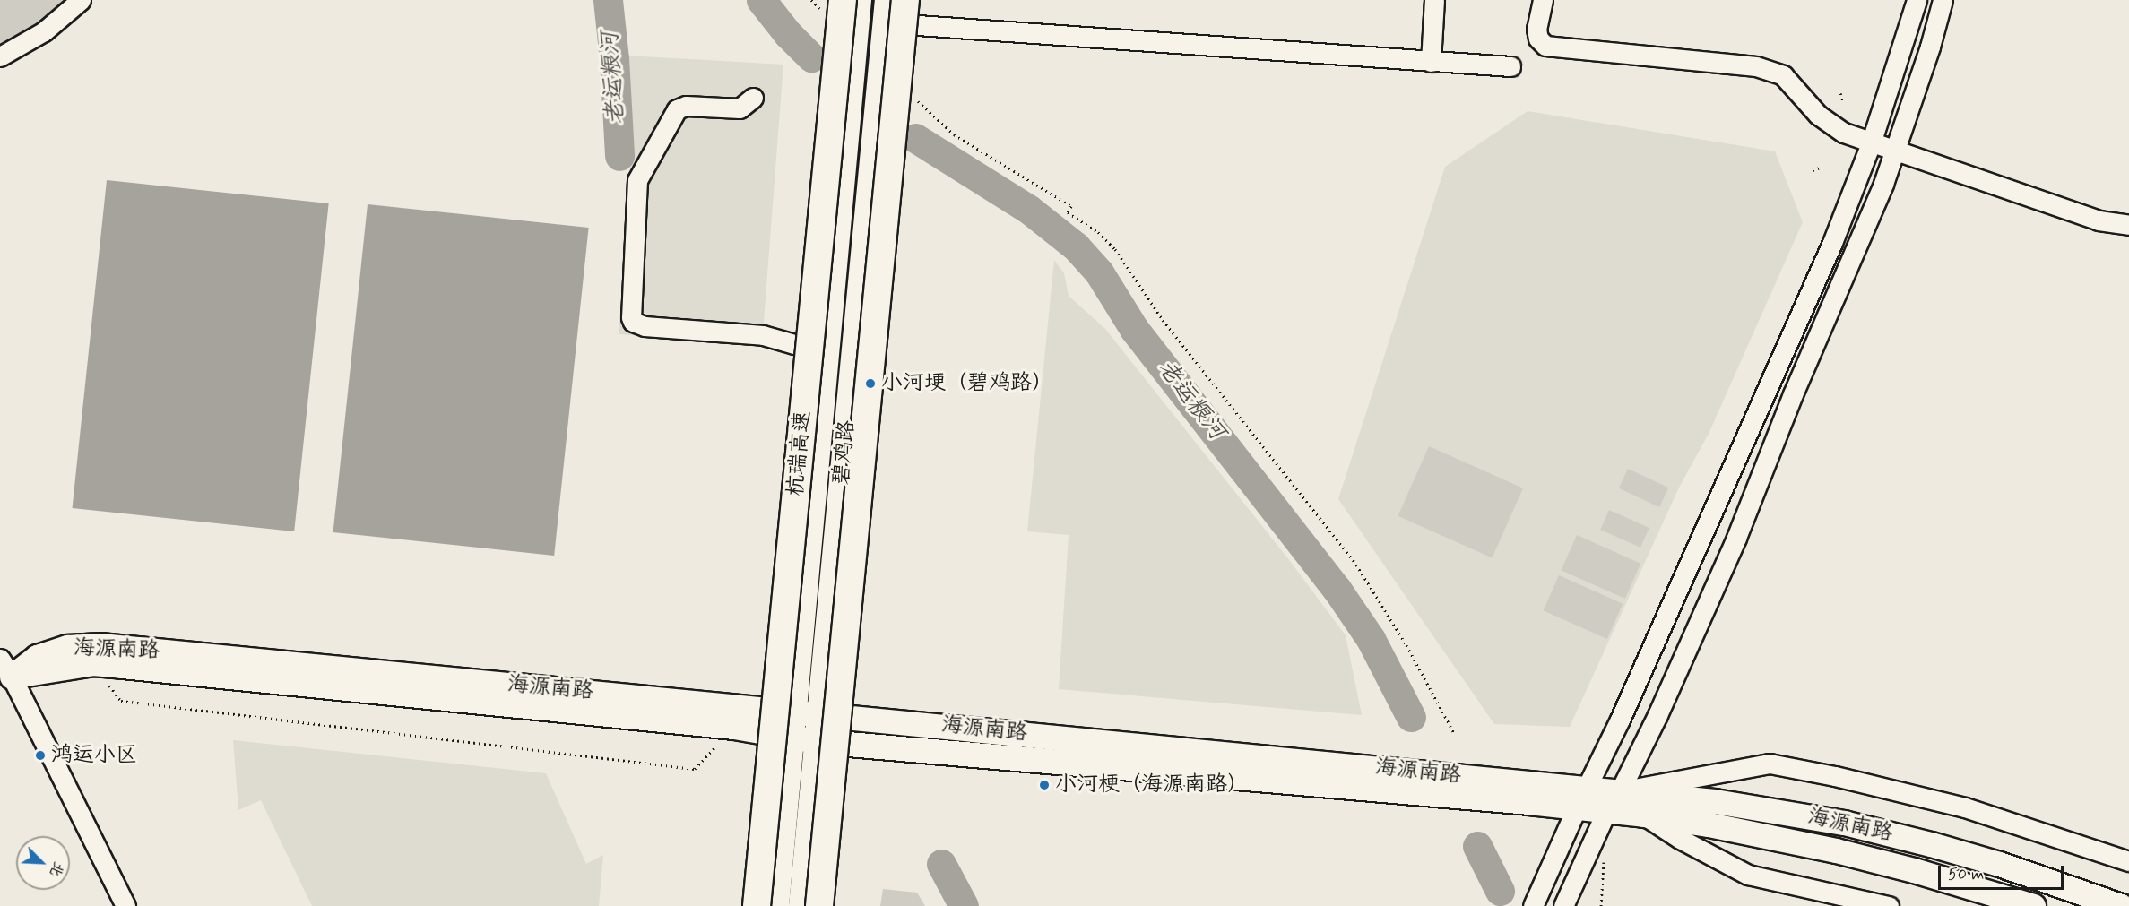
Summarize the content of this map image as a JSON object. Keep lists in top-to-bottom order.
{
  "streets": {
    "highway": ["碧鸡路", "杭瑞高速"],
    "main road": ["海源南路"]
  },
  "crossings": [
    ["碧鸡路", "海源南路"]
  ],
  "water": ["老运粮河"],
  "places": ["小河埂（碧鸡路）", "鸿运小区", "小河梗（海源南路）"],
  "scale_bar": "50 m",
  "north": "bottom right"
}
